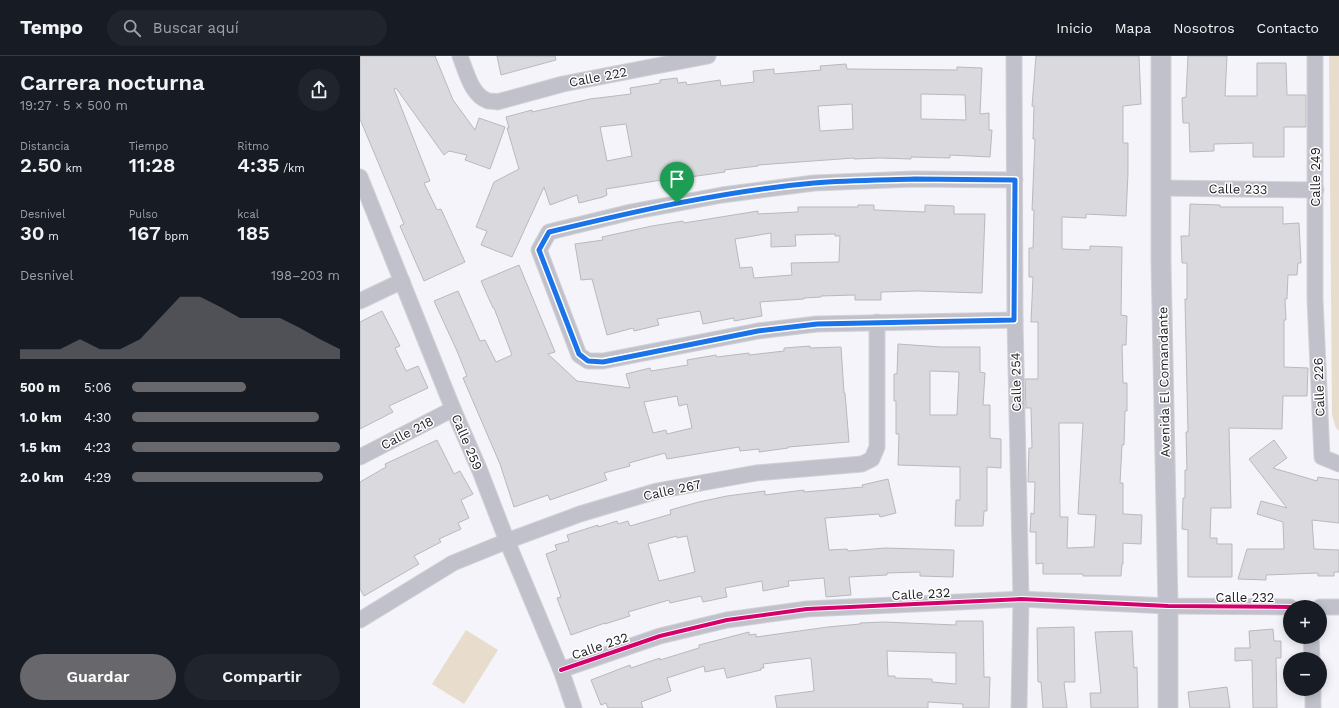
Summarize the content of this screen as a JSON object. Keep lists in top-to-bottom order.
{
  "streets": {
    "street": [
      "Calle 222",
      "Calle 249",
      "Calle 233",
      "Calle 254",
      "Avenida El Comandante",
      "Calle 226",
      "Calle 218",
      "Calle 259",
      "Calle 267",
      "Calle 232"
    ]
  },
  "crossings": [
    ["Calle 249", "Calle 233"],
    ["Calle 249", "Calle 226"],
    ["Calle 233", "Avenida El Comandante"],
    ["Calle 254", "Calle 232"],
    ["Avenida El Comandante", "Calle 232"],
    ["Calle 218", "Calle 259"],
    ["Calle 259", "Calle 267"],
    ["Calle 259", "Calle 232"]
  ],
  "page": {
    "header": "Tempo",
    "search": "Buscar aquí",
    "nav": [
      "Inicio",
      "Mapa",
      "Nosotros",
      "Contacto"
    ],
    "heading": ["Carrera nocturna", "19:27 · 5 × 500 m"],
    "stats": [
      ["Distancia", "2.50 km"],
      ["Tiempo", "11:28"],
      ["Ritmo", "4:35 /km"],
      ["Desnivel", "30 m"],
      ["Pulso", "167 bpm"],
      ["kcal", "185"]
    ],
    "chart": ["Desnivel", "198–203 m"],
    "list": [
      {
        "name": "500 m",
        "note": "5:06"
      },
      {
        "name": "1.0 km",
        "note": "4:30"
      },
      {
        "name": "1.5 km",
        "note": "4:23"
      },
      {
        "name": "2.0 km",
        "note": "4:29"
      }
    ],
    "map_buttons": ["+", "−"],
    "buttons": ["Guardar", "Compartir"]
  }
}
